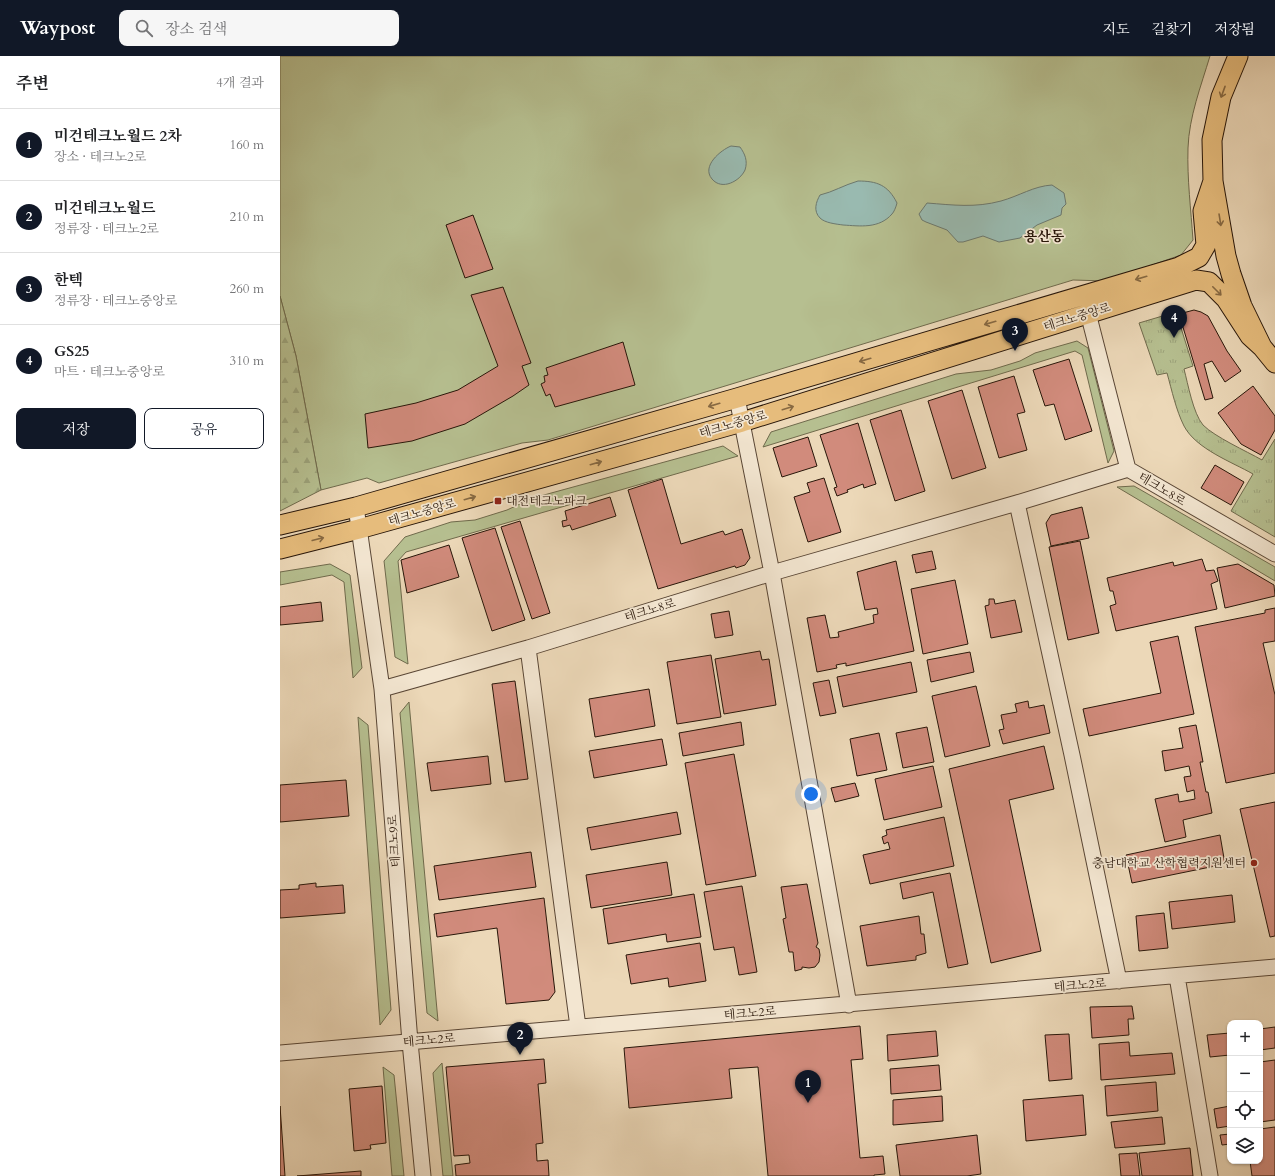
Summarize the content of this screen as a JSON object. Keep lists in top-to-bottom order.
{
  "streets": {
    "main road": ["테크노중앙로"],
    "street": ["테크노8로", "테크노9로", "테크노2로"]
  },
  "crossings": [
    ["테크노중앙로", "테크노9로"],
    ["테크노8로", "테크노9로"],
    ["테크노8로", "테크노2로"],
    ["테크노9로", "테크노2로"]
  ],
  "districts": ["용산동"],
  "places": {
    "transit": ["대전테크노파크"],
    "other": ["충남대학교 산학협력지원센터"]
  },
  "page": {
    "header": "Waypost",
    "search": "장소 검색",
    "nav": ["지도", "길찾기", "저장됨"],
    "heading": ["주변", "4개 결과"],
    "list": [
      {
        "mark": "1",
        "name": "미건테크노월드 2차",
        "note": "장소 · 테크노2로",
        "value": "160 m"
      },
      {
        "mark": "2",
        "name": "미건테크노월드",
        "note": "정류장 · 테크노2로",
        "value": "210 m"
      },
      {
        "mark": "3",
        "name": "한텍",
        "note": "정류장 · 테크노중앙로",
        "value": "260 m"
      },
      {
        "mark": "4",
        "name": "GS25",
        "note": "마트 · 테크노중앙로",
        "value": "310 m"
      }
    ],
    "pins": [
      "4",
      "3",
      "2",
      "1"
    ],
    "buttons": ["저장", "공유"],
    "map_buttons": ["+", "−"]
  }
}
